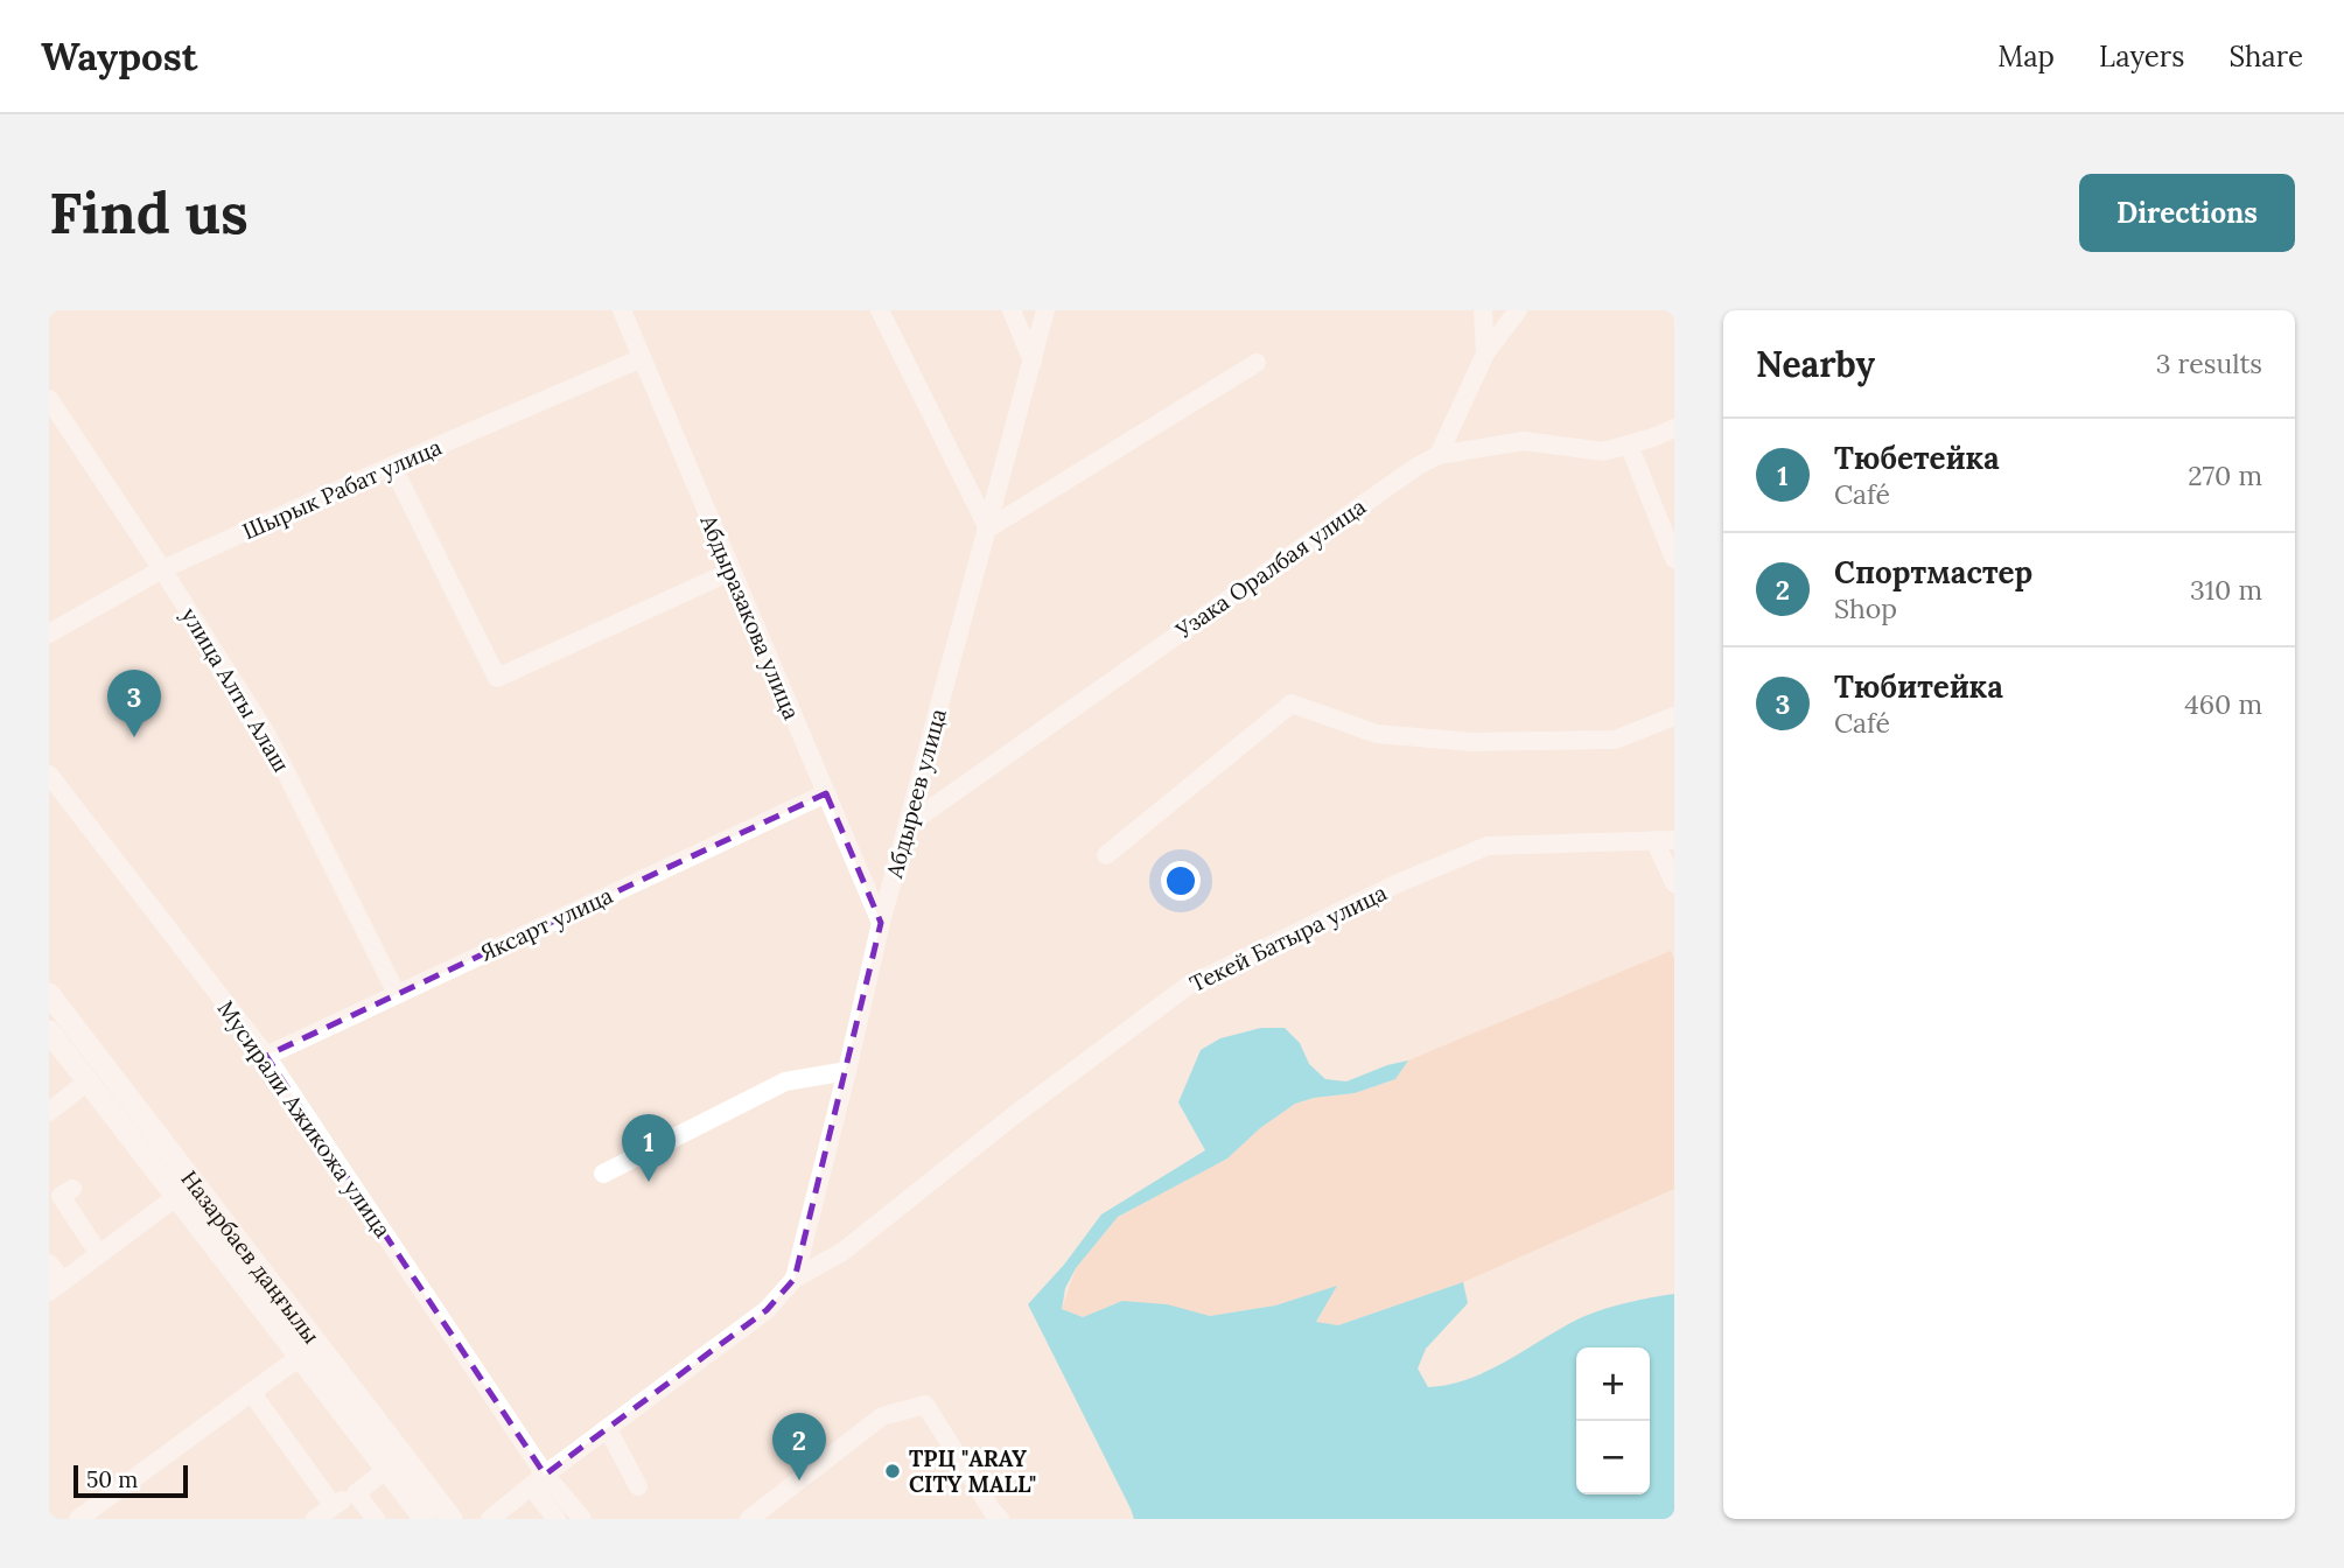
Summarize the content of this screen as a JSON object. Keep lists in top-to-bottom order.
{
  "streets": {
    "main road": ["Назарбаев даңғылы"],
    "street": [
      "Шырык Рабат улица",
      "Узака Оралбая улица",
      "Абдыразакова улица",
      "улица Алты Алаш",
      "Абдыреев улица",
      "Яксарт улица",
      "Текей Батыра улица",
      "Мусирали Ажикожа улица"
    ]
  },
  "crossings": [
    ["Шырык Рабат улица", "Абдыразакова улица"],
    ["Шырык Рабат улица", "улица Алты Алаш"],
    ["Узака Оралбая улица", "Абдыреев улица"],
    ["Абдыразакова улица", "Абдыреев улица"],
    ["Абдыразакова улица", "Яксарт улица"],
    ["улица Алты Алаш", "Яксарт улица"],
    ["Абдыреев улица", "Текей Батыра улица"],
    ["Яксарт улица", "Мусирали Ажикожа улица"]
  ],
  "places": ["ТРЦ \"ARAY CITY MALL\""],
  "scale_bar": "50 m",
  "page": {
    "header": "Waypost",
    "nav": ["Map", "Layers", "Share"],
    "buttons": "Directions",
    "title": "Find us",
    "heading": ["Nearby", "3 results"],
    "list": [
      {
        "mark": "1",
        "name": "Тюбетейка",
        "note": "Café",
        "value": "270 m"
      },
      {
        "mark": "2",
        "name": "Спортмастер",
        "note": "Shop",
        "value": "310 m"
      },
      {
        "mark": "3",
        "name": "Тюбитейка",
        "note": "Café",
        "value": "460 m"
      }
    ],
    "pins": ["3", "1", "2"],
    "map_buttons": ["+", "−"],
    "scale": "50 m"
  }
}
